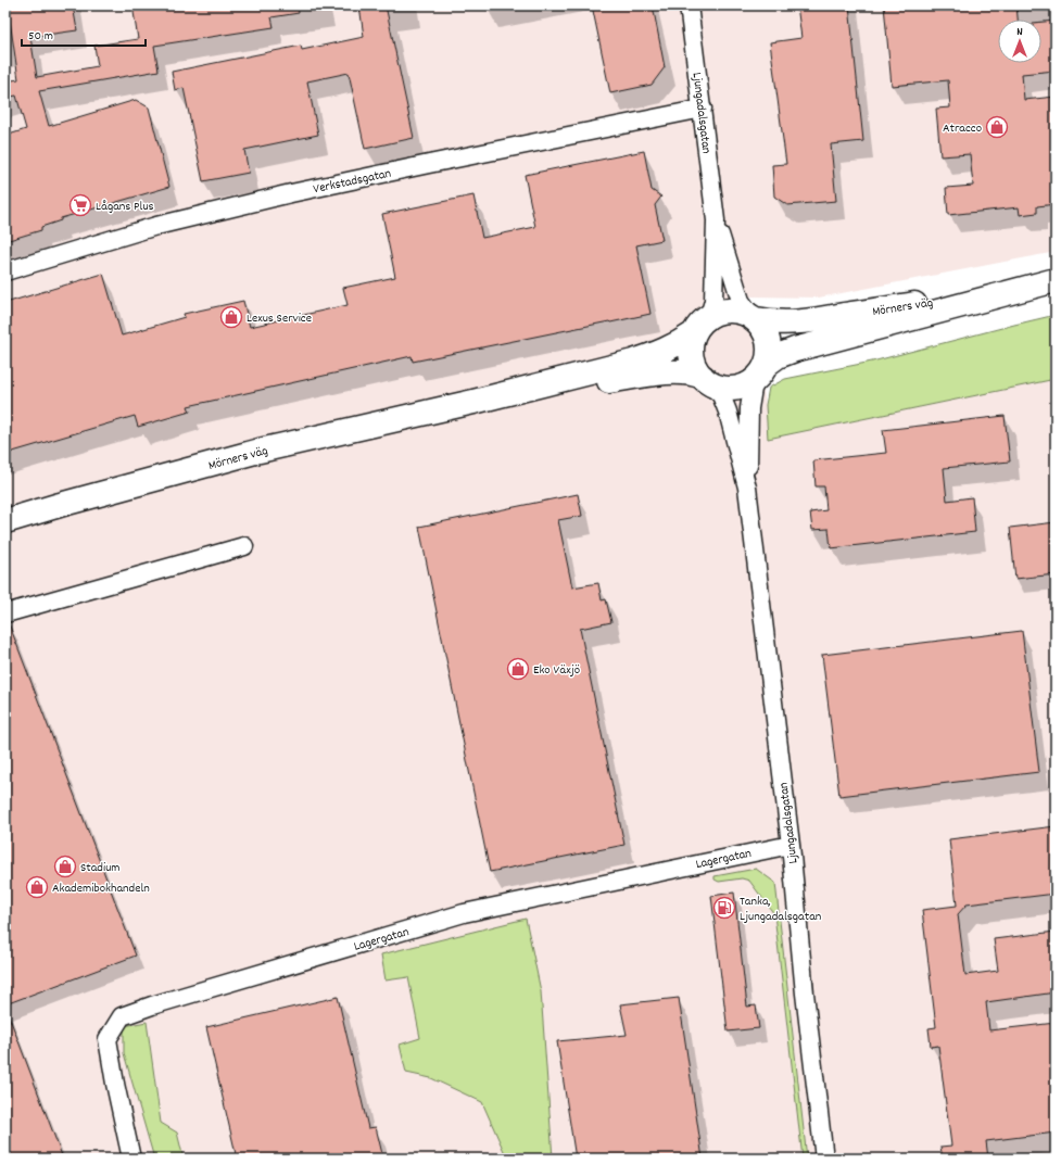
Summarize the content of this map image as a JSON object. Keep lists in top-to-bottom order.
{
  "streets": {
    "main road": ["Mörners väg"],
    "street": ["Ljungadalsgatan", "Verkstadsgatan", "Lagergatan"]
  },
  "crossings": [
    ["Ljungadalsgatan", "Verkstadsgatan"],
    ["Ljungadalsgatan", "Mörners väg"],
    ["Ljungadalsgatan", "Lagergatan"]
  ],
  "places": {
    "shop": [
      "Atracco",
      "Lexus Service",
      "Eko Växjö",
      "Stadium",
      "Akademibokhandeln"
    ],
    "supermarket": ["Lågans Plus"],
    "fuel station": ["Tanka, Ljungadalsgatan"]
  },
  "scale_bar": "50 m",
  "north": "top"
}
